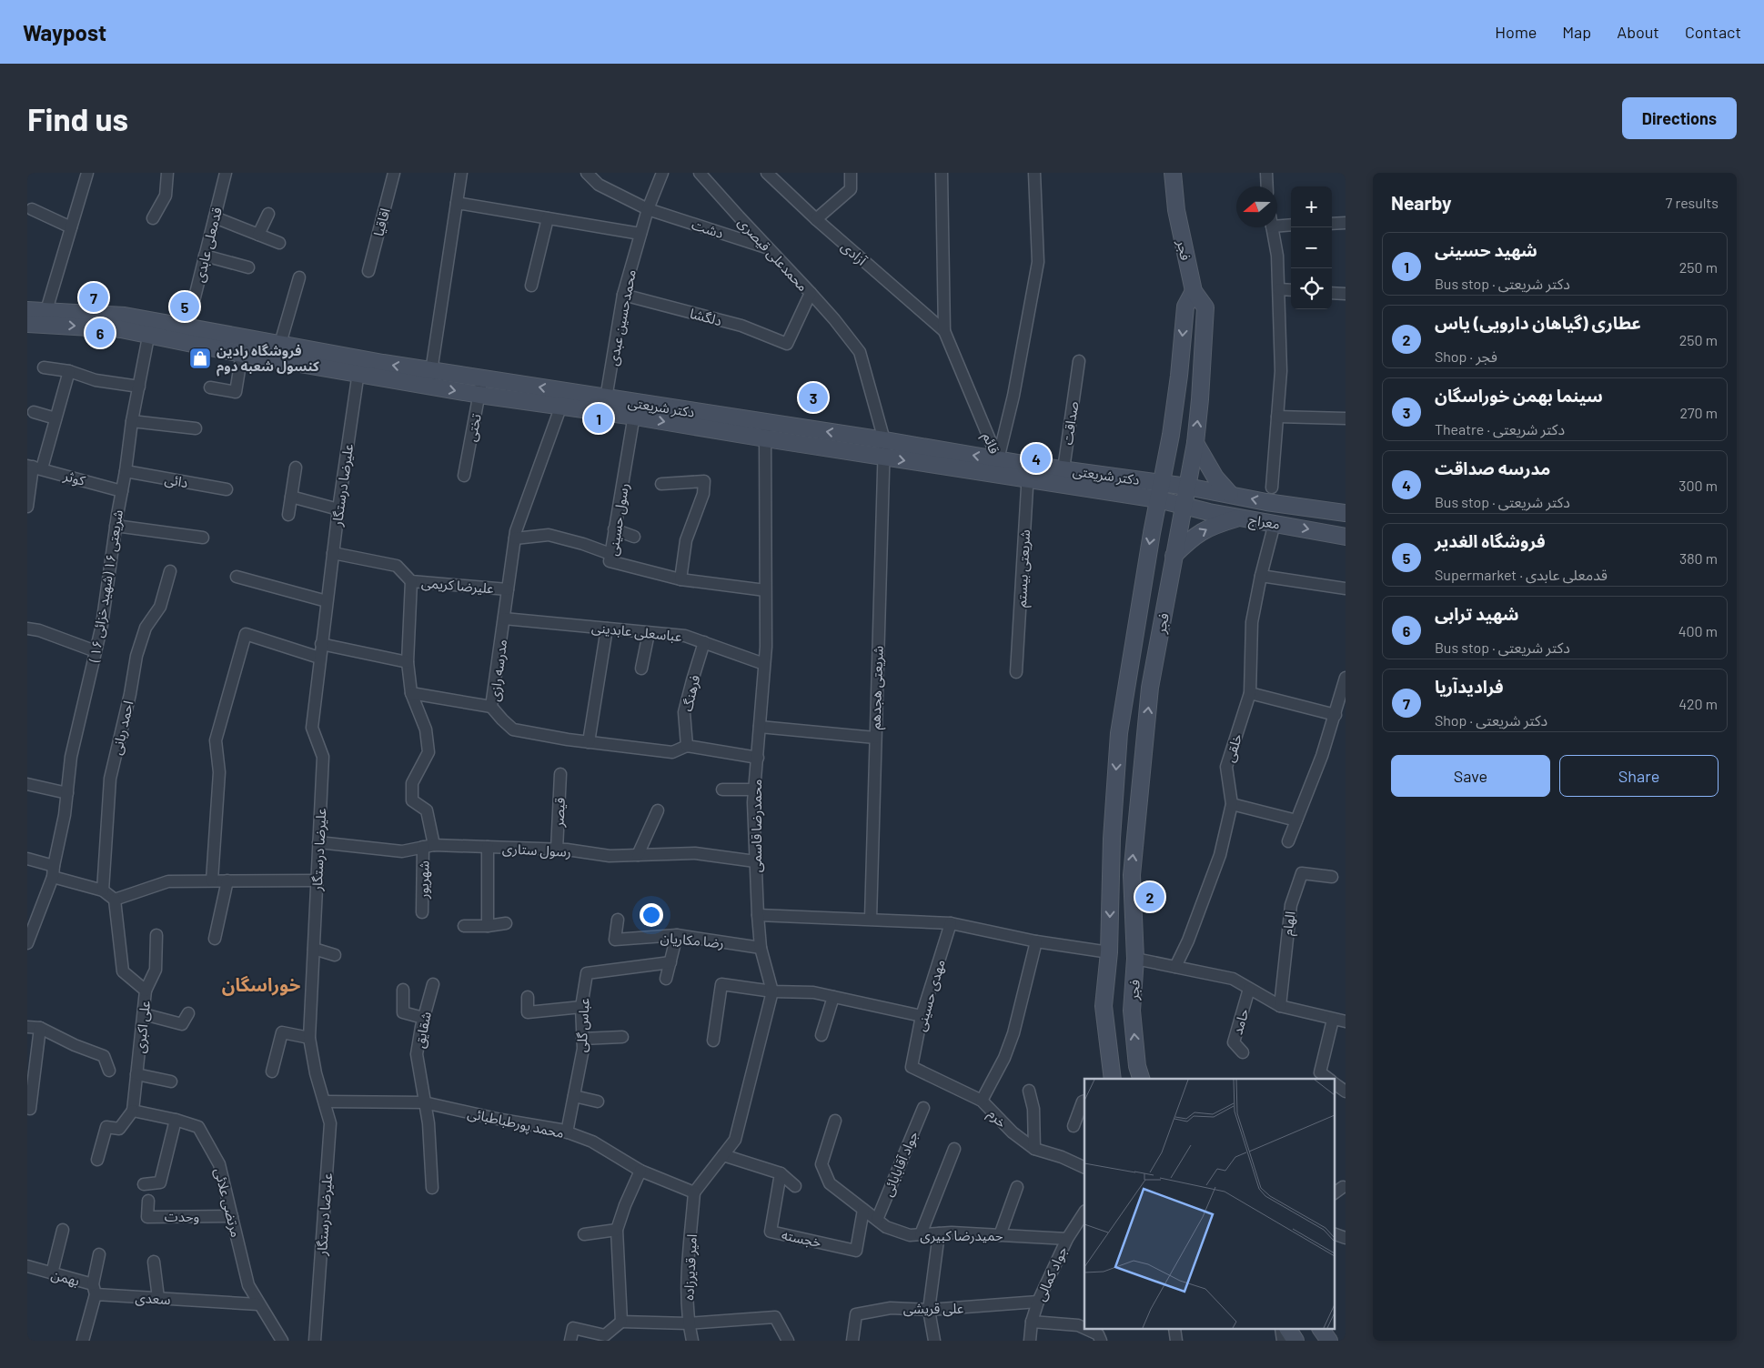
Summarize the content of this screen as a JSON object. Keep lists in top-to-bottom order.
{
  "streets": {
    "main road": ["فجر", "دکتر شریعتی", "معراج"],
    "street": [
      "اقاقیا",
      "دشت",
      "قدمعلی عابدی",
      "آزادی",
      "محمدعلی قیصری",
      "دلگشا",
      "محمدحسین عبدی",
      "صداقت",
      "تختی",
      "قائم",
      "کوثر",
      "دائی",
      "علیرضا درستگار",
      "رسول حسینی",
      "شریعتی بیستم",
      "علیرضا کریمی",
      "شریعتی ۱۶ (شهید خزائی ۱۶ )",
      "عباسعلی عابدینی",
      "مدرسه رازی",
      "شریعتی هجدهم",
      "فرهنگ",
      "احمد ربانی",
      "خلقی",
      "قیصر",
      "محمدرضا قاسمی",
      "رسول ستاری",
      "شهریور",
      "الهام",
      "رضا مکاریان",
      "مهدی حسینی",
      "حامد",
      "عباس گلی",
      "علی اکبری",
      "شقایق",
      "خرم",
      "محمد پورطباطبائی",
      "جواد آقابابائی",
      "مرتضی علائی",
      "وحدت",
      "حمیدرضا کبیری",
      "خجسته",
      "امیر قدیرزاده",
      "جواد کمالی",
      "بهمن",
      "سعدی",
      "علی قریشی"
    ]
  },
  "crossings": [
    ["دشت", "محمدعلی قیصری"],
    ["دشت", "محمدحسین عبدی"],
    ["قدمعلی عابدی", "دکتر شریعتی"],
    ["فجر", "دکتر شریعتی"],
    ["فجر", "معراج"],
    ["آزادی", "قائم"],
    ["محمدعلی قیصری", "دلگشا"],
    ["دلگشا", "محمدحسین عبدی"],
    ["محمدحسین عبدی", "دکتر شریعتی"],
    ["دکتر شریعتی", "صداقت"],
    ["دکتر شریعتی", "تختی"],
    ["دکتر شریعتی", "قائم"],
    ["دکتر شریعتی", "علیرضا درستگار"],
    ["دکتر شریعتی", "رسول حسینی"],
    ["دکتر شریعتی", "معراج"],
    ["دکتر شریعتی", "شریعتی بیستم"],
    ["دکتر شریعتی", "شریعتی ۱۶ (شهید خزائی ۱۶ )"],
    ["دکتر شریعتی", "مدرسه رازی"],
    ["دکتر شریعتی", "شریعتی هجدهم"],
    ["دکتر شریعتی", "محمدرضا قاسمی"],
    ["کوثر", "شریعتی ۱۶ (شهید خزائی ۱۶ )"],
    ["دائی", "شریعتی ۱۶ (شهید خزائی ۱۶ )"],
    ["علیرضا درستگار", "علیرضا کریمی"],
    ["علیرضا درستگار", "رسول ستاری"],
    ["علیرضا درستگار", "محمد پورطباطبائی"],
    ["رسول حسینی", "محمدرضا قاسمی"],
    ["معراج", "خلقی"],
    ["علیرضا کریمی", "مدرسه رازی"],
    ["عباسعلی عابدینی", "مدرسه رازی"],
    ["عباسعلی عابدینی", "فرهنگ"],
    ["عباسعلی عابدینی", "محمدرضا قاسمی"],
    ["مدرسه رازی", "فرهنگ"],
    ["مدرسه رازی", "محمدرضا قاسمی"],
    ["قیصر", "رسول ستاری"],
    ["محمدرضا قاسمی", "رسول ستاری"],
    ["محمدرضا قاسمی", "رضا مکاریان"],
    ["محمدرضا قاسمی", "محمد پورطباطبائی"],
    ["محمدرضا قاسمی", "امیر قدیرزاده"],
    ["رسول ستاری", "شهریور"],
    ["مهدی حسینی", "خرم"],
    ["عباس گلی", "محمد پورطباطبائی"],
    ["علی اکبری", "مرتضی علائی"],
    ["شقایق", "محمد پورطباطبائی"],
    ["محمد پورطباطبائی", "امیر قدیرزاده"],
    ["جواد آقابابائی", "حمیدرضا کبیری"],
    ["مرتضی علائی", "وحدت"],
    ["مرتضی علائی", "سعدی"],
    ["حمیدرضا کبیری", "خجسته"],
    ["حمیدرضا کبیری", "جواد کمالی"],
    ["جواد کمالی", "علی قریشی"],
    ["بهمن", "سعدی"]
  ],
  "districts": ["خوراسگان"],
  "places": {
    "shop": ["فروشگاه رادین کنسول شعبه دوم"]
  },
  "north": "left",
  "page": {
    "header": "Waypost",
    "nav": [
      "Home",
      "Map",
      "About",
      "Contact"
    ],
    "buttons": [
      "Directions",
      ["Save", "Share"]
    ],
    "title": "Find us",
    "heading": ["Nearby", "7 results"],
    "map_buttons": ["+", "−"],
    "list": [
      {
        "mark": "1",
        "name": "شهید حسینی",
        "note": "Bus stop · دکتر شریعتی",
        "value": "250 m"
      },
      {
        "mark": "2",
        "name": "عطاری (گیاهان دارویی) یاس",
        "note": "Shop · فجر",
        "value": "250 m"
      },
      {
        "mark": "3",
        "name": "سینما بهمن خوراسگان",
        "note": "Theatre · دکتر شریعتی",
        "value": "270 m"
      },
      {
        "mark": "4",
        "name": "مدرسه صداقت",
        "note": "Bus stop · دکتر شریعتی",
        "value": "300 m"
      },
      {
        "mark": "5",
        "name": "فروشگاه الغدیر",
        "note": "Supermarket · قدمعلی عابدی",
        "value": "380 m"
      },
      {
        "mark": "6",
        "name": "شهید ترابی",
        "note": "Bus stop · دکتر شریعتی",
        "value": "400 m"
      },
      {
        "mark": "7",
        "name": "فرادیدآریا",
        "note": "Shop · دکتر شریعتی",
        "value": "420 m"
      }
    ],
    "pins": [
      "7",
      "5",
      "6",
      "3",
      "1",
      "4",
      "2"
    ]
  }
}
